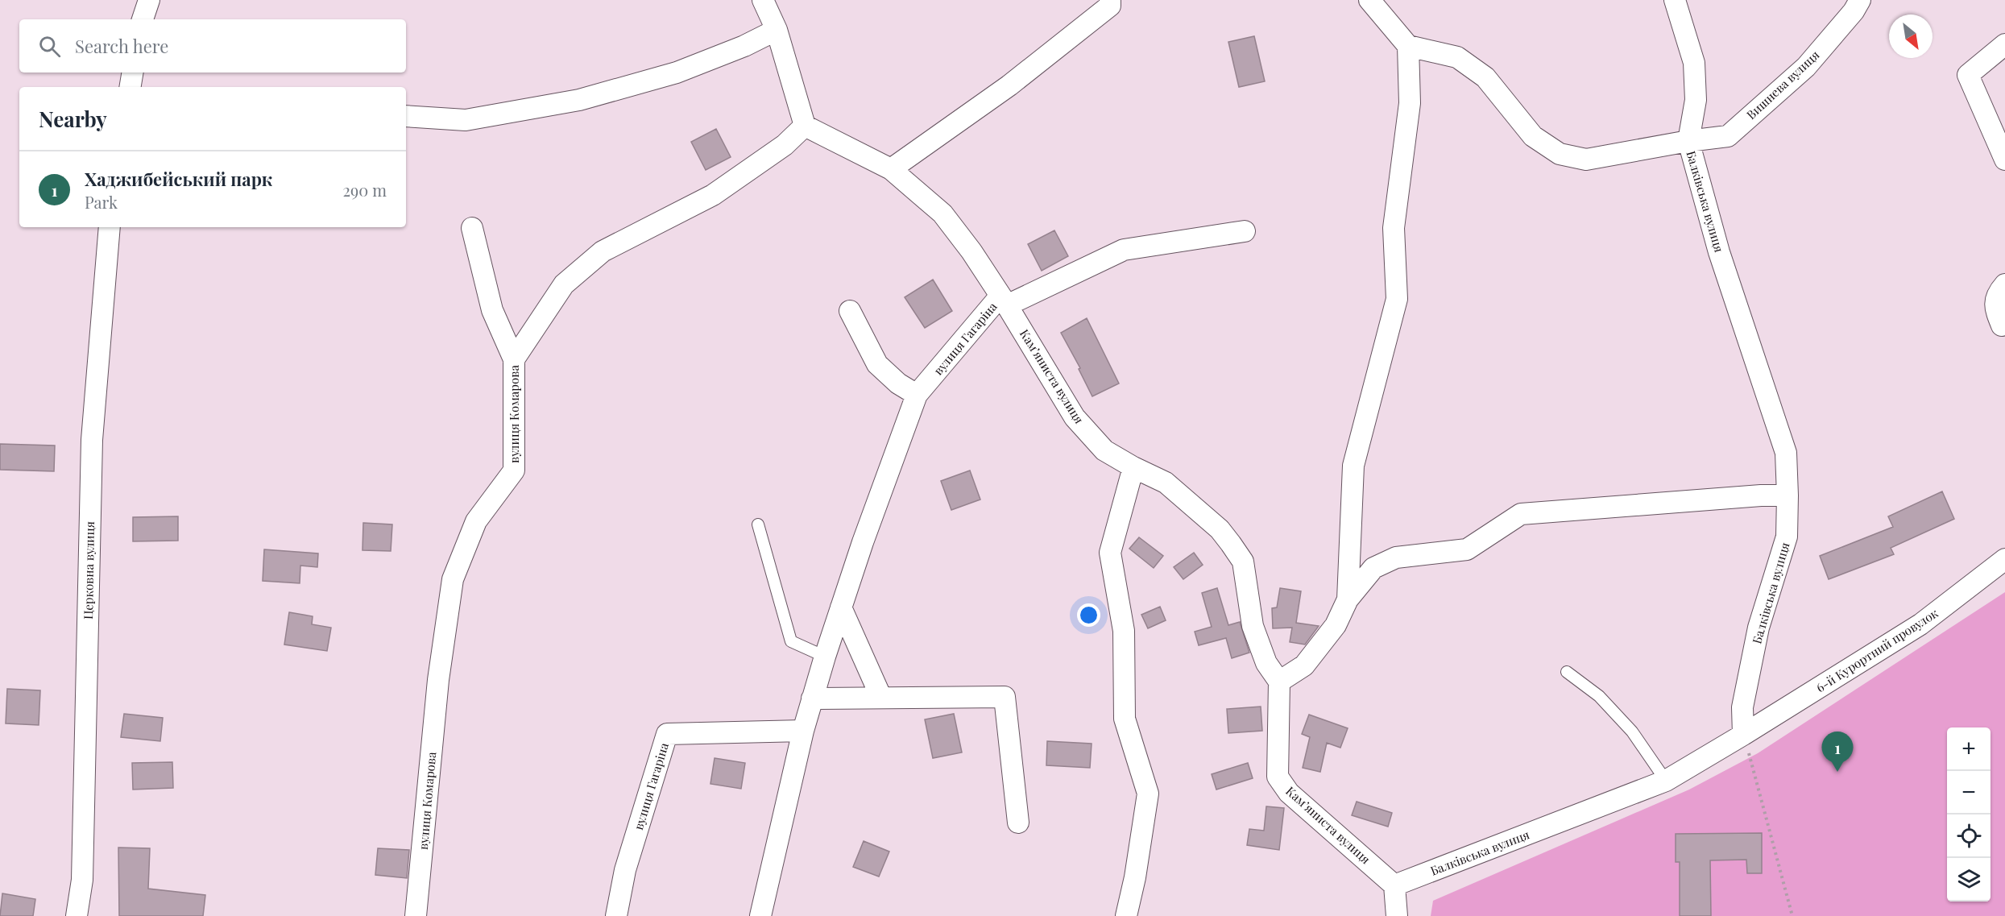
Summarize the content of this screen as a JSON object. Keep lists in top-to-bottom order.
{
  "streets": {
    "street": [
      "Вишнева вулиця",
      "Балківська вулиця",
      "вулиця Гагаріна",
      "Камʼяниста вулиця",
      "вулиця Комарова",
      "Церковна вулиця",
      "6-й Курортний провулок"
    ]
  },
  "crossings": [
    ["Вишнева вулиця", "Балківська вулиця"],
    ["Балківська вулиця", "Камʼяниста вулиця"],
    ["Балківська вулиця", "6-й Курортний провулок"],
    ["вулиця Гагаріна", "Камʼяниста вулиця"],
    ["вулиця Гагаріна", "вулиця Комарова"]
  ],
  "north": "bottom right",
  "page": {
    "search": "Search here",
    "heading": "Nearby",
    "list": [
      {
        "mark": "1",
        "name": "Хаджибейський парк",
        "note": "Park",
        "value": "290 m"
      }
    ],
    "map_buttons": ["+", "−"],
    "pins": "1"
  }
}
